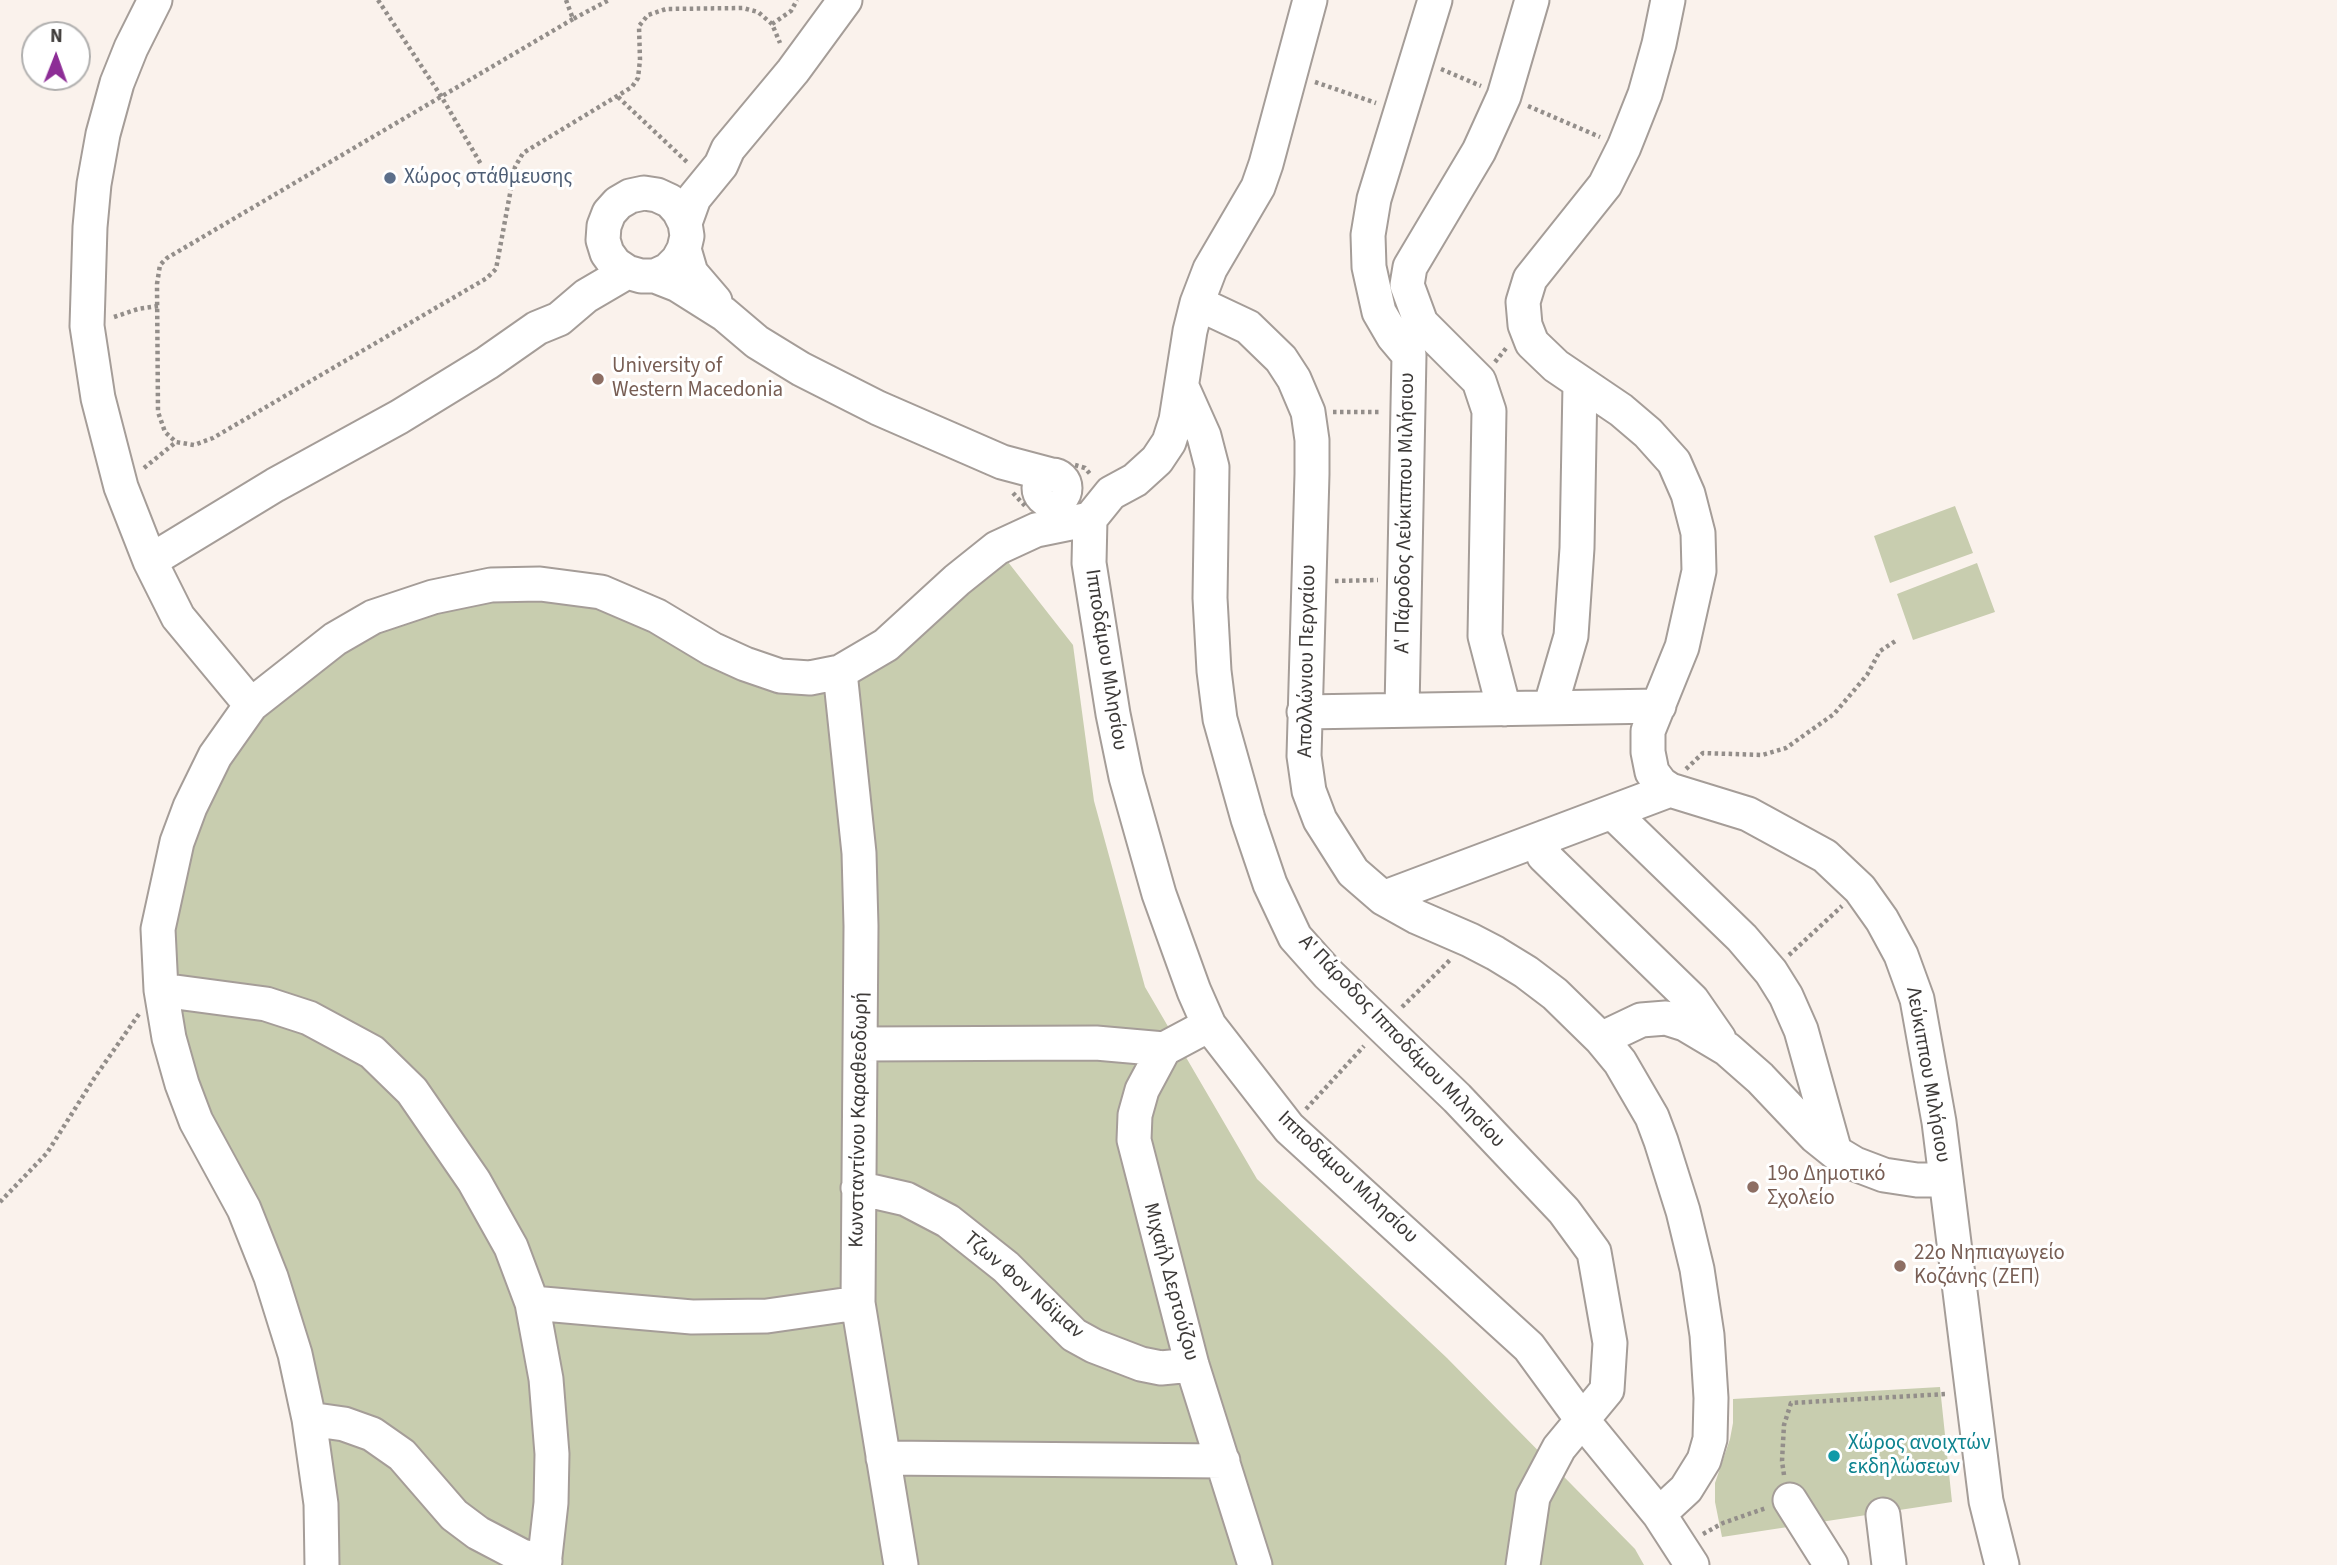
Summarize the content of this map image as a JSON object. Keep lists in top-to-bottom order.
{
  "streets": {
    "street": [
      "Α' Πάροδος Λεύκιππου Μιλήσιου",
      "Ιπποδάμου Μιλησίου",
      "Απολλώνιου Περγαίου",
      "Α' Πάροδος Ιπποδάμου Μιλησίου",
      "Λεύκιππου Μιλήσιου",
      "Κωνσταντίνου Καραθεοδωρή",
      "Μιχαήλ Δερτούζου",
      "Τζων Φον Νόϊμαν"
    ]
  },
  "crossings": [
    ["Ιπποδάμου Μιλησίου", "Απολλώνιου Περγαίου"],
    ["Ιπποδάμου Μιλησίου", "Α' Πάροδος Ιπποδάμου Μιλησίου"],
    ["Κωνσταντίνου Καραθεοδωρή", "Τζων Φον Νόϊμαν"],
    ["Μιχαήλ Δερτούζου", "Τζων Φον Νόϊμαν"]
  ],
  "places": [
    "Χώρος στάθμευσης",
    "University of Western Macedonia",
    "19ο Δημοτικό Σχολείο",
    "22ο Νηπιαγωγείο Κοζάνης (ΖΕΠ)",
    "Χώρος ανοιχτών εκδηλώσεων"
  ],
  "north": "top"
}
